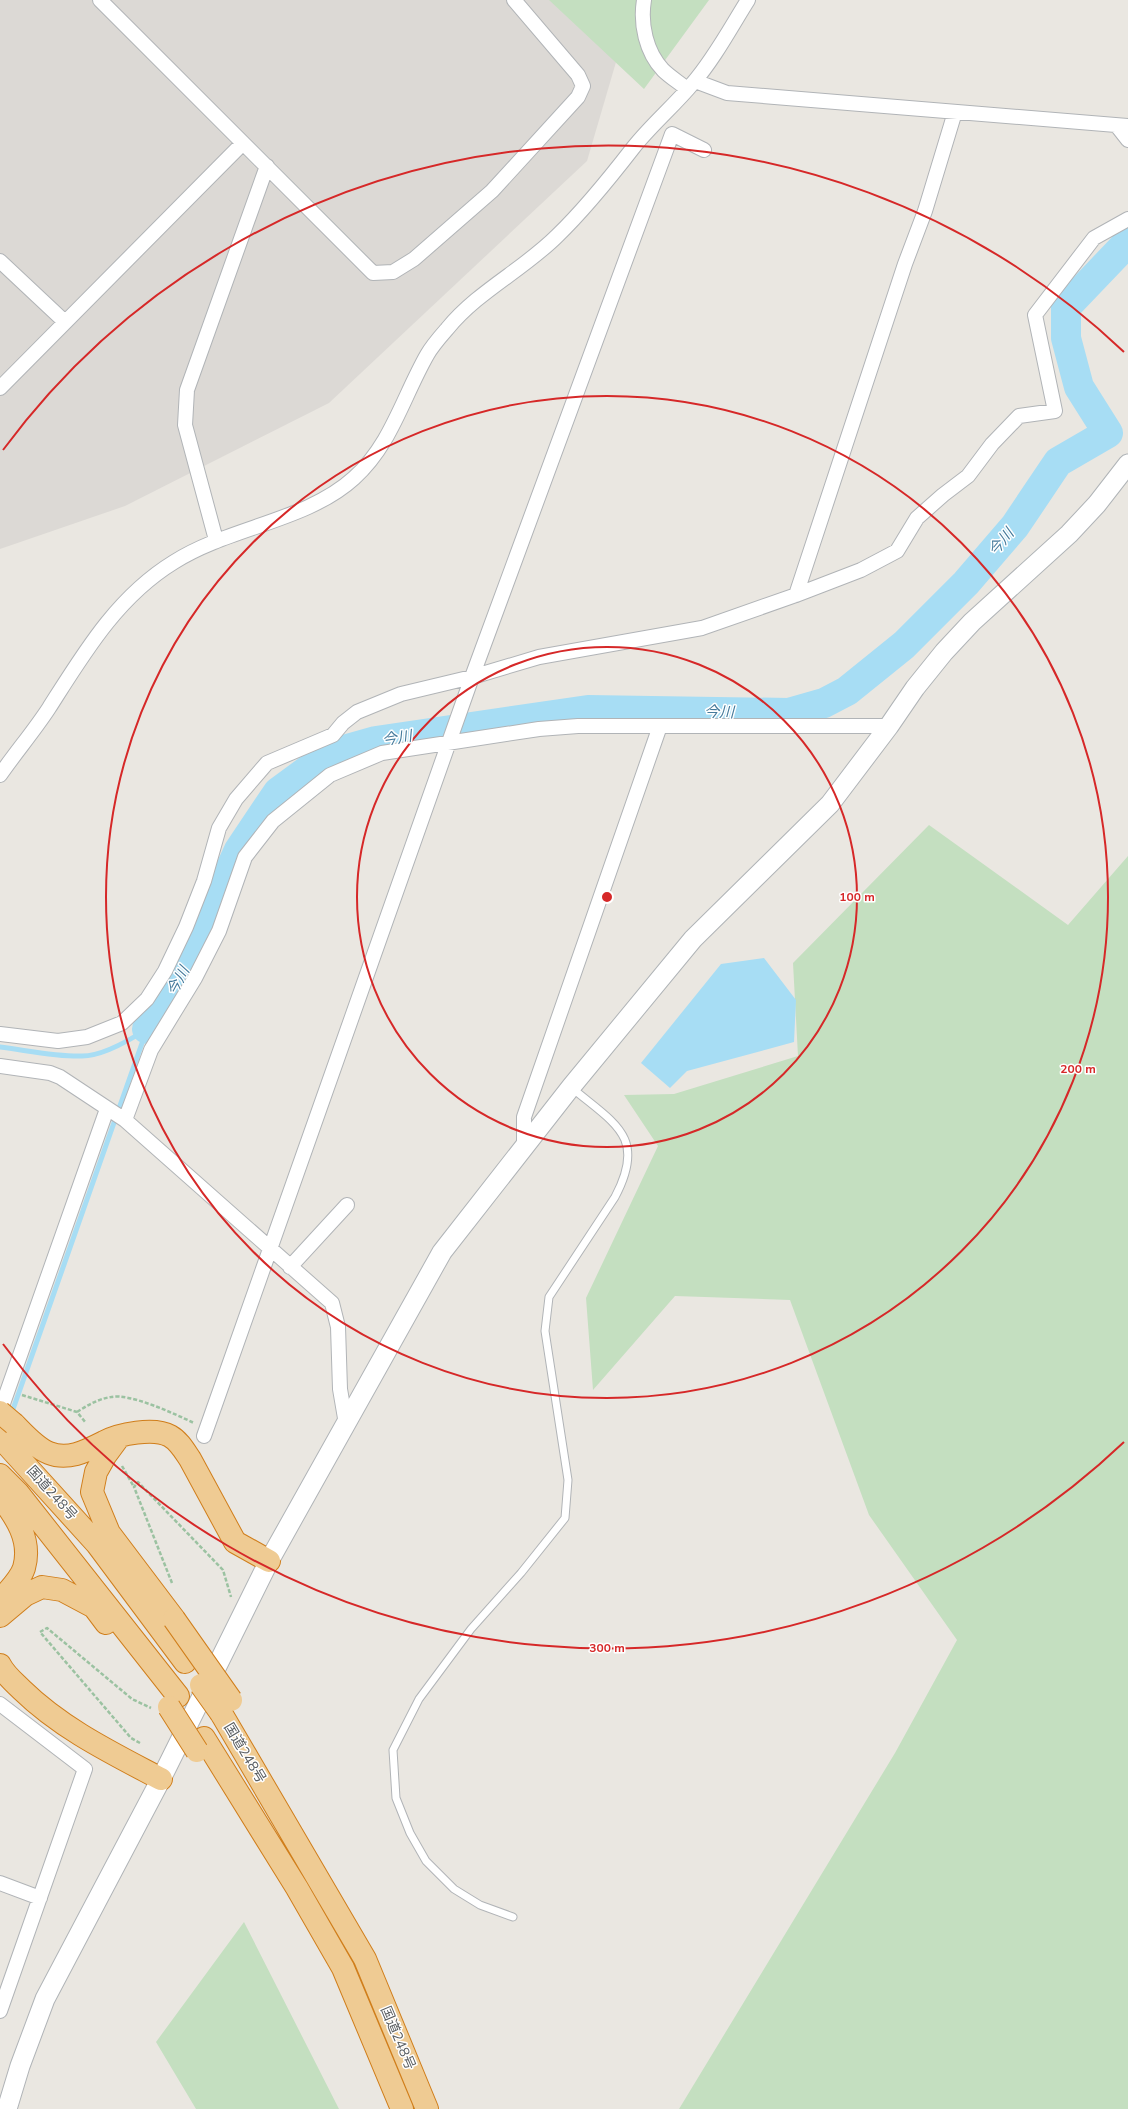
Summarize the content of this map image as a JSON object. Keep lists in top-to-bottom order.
{
  "streets": {
    "highway": ["国道248号"]
  },
  "water": ["今川"],
  "rings": ["100 m", "200 m", "300 m"]
}
